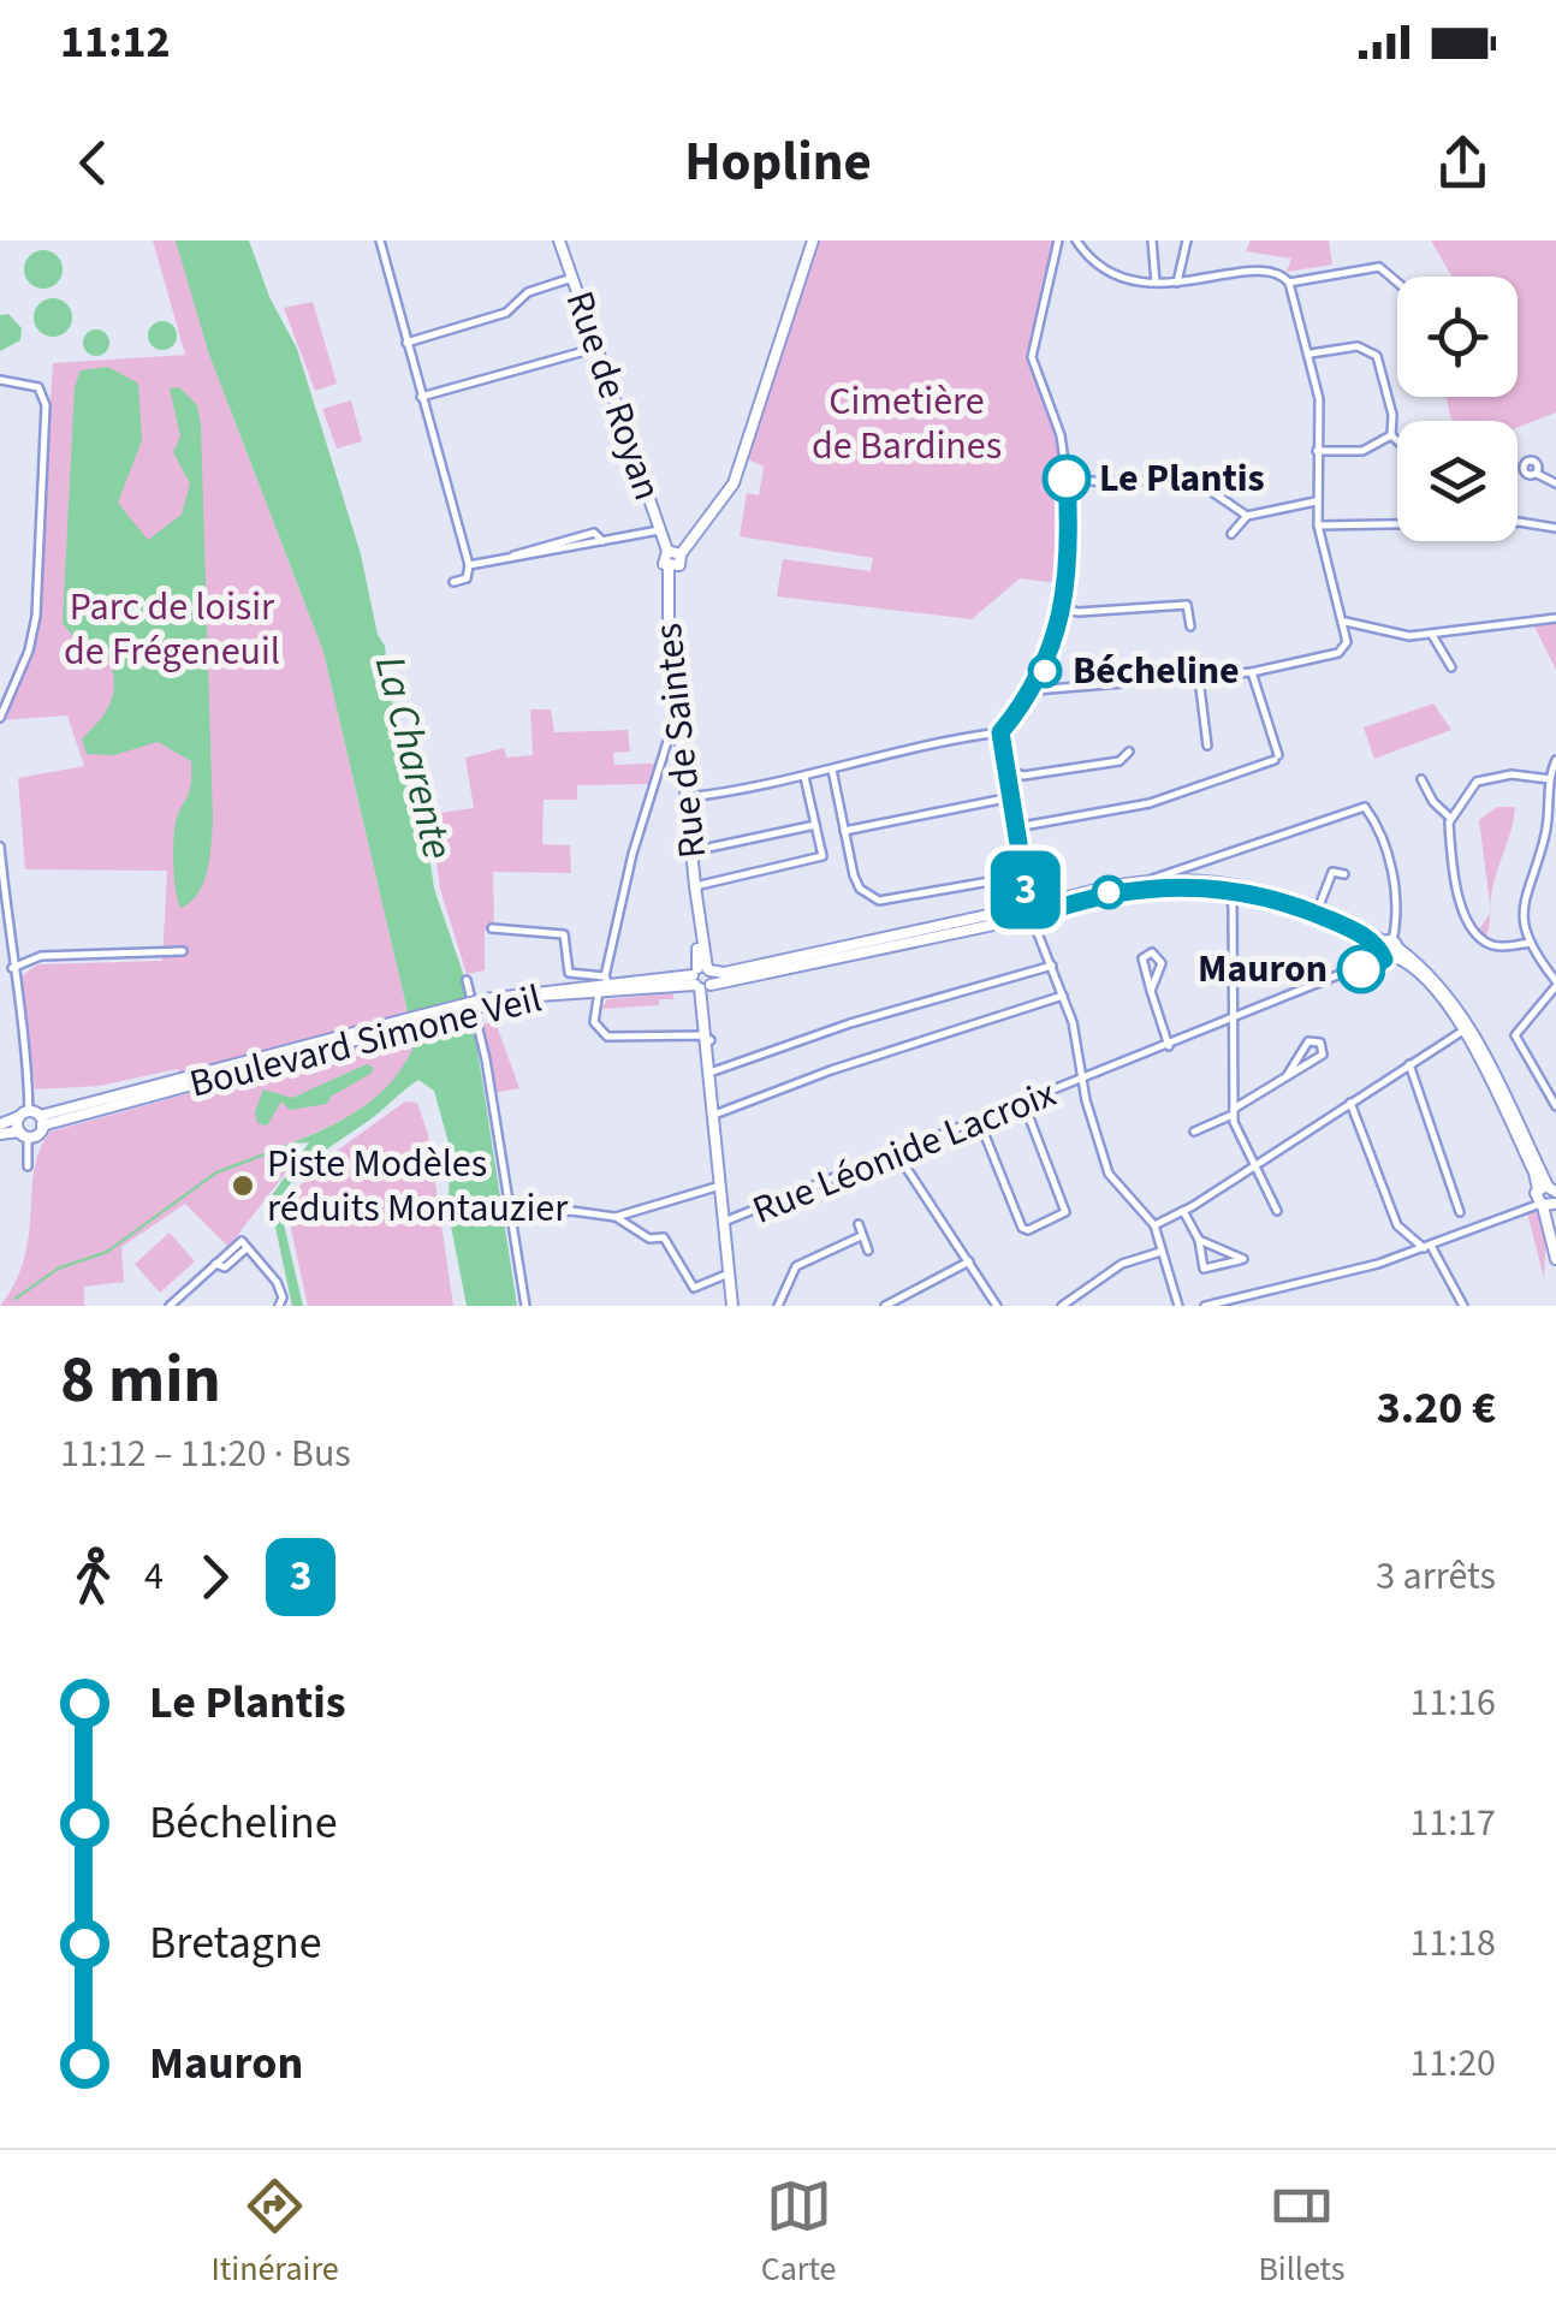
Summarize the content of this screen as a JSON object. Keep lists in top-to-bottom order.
{
  "streets": {
    "main road": ["Rue de Royan", "Rue de Saintes", "Boulevard Simone Veil"],
    "street": ["Rue Léonide Lacroix"]
  },
  "crossings": [
    ["Rue de Royan", "Rue de Saintes"],
    ["Rue de Saintes", "Boulevard Simone Veil"],
    ["Rue de Saintes", "Rue Léonide Lacroix"]
  ],
  "water": ["La Charente"],
  "parks": ["Cimetière de Bardines", "Parc de loisir de Frégeneuil"],
  "places": [
    "Le Plantis",
    "Bécheline",
    "Mauron",
    "Piste Modèles réduits Montauzier"
  ],
  "lines": ["bus line 3"],
  "page": {
    "status": "11:12",
    "header": "Hopline",
    "on_map": "3",
    "heading": ["8 min", "11:12 – 11:20 · Bus", "3.20 €"],
    "legs": ["4", "3", "3 arrêts"],
    "list": [
      {
        "name": "Le Plantis",
        "value": "11:16"
      },
      {
        "name": "Bécheline",
        "value": "11:17"
      },
      {
        "name": "Bretagne",
        "value": "11:18"
      },
      {
        "name": "Mauron",
        "value": "11:20"
      }
    ],
    "tabs": ["Itinéraire", "Carte", "Billets"]
  }
}
